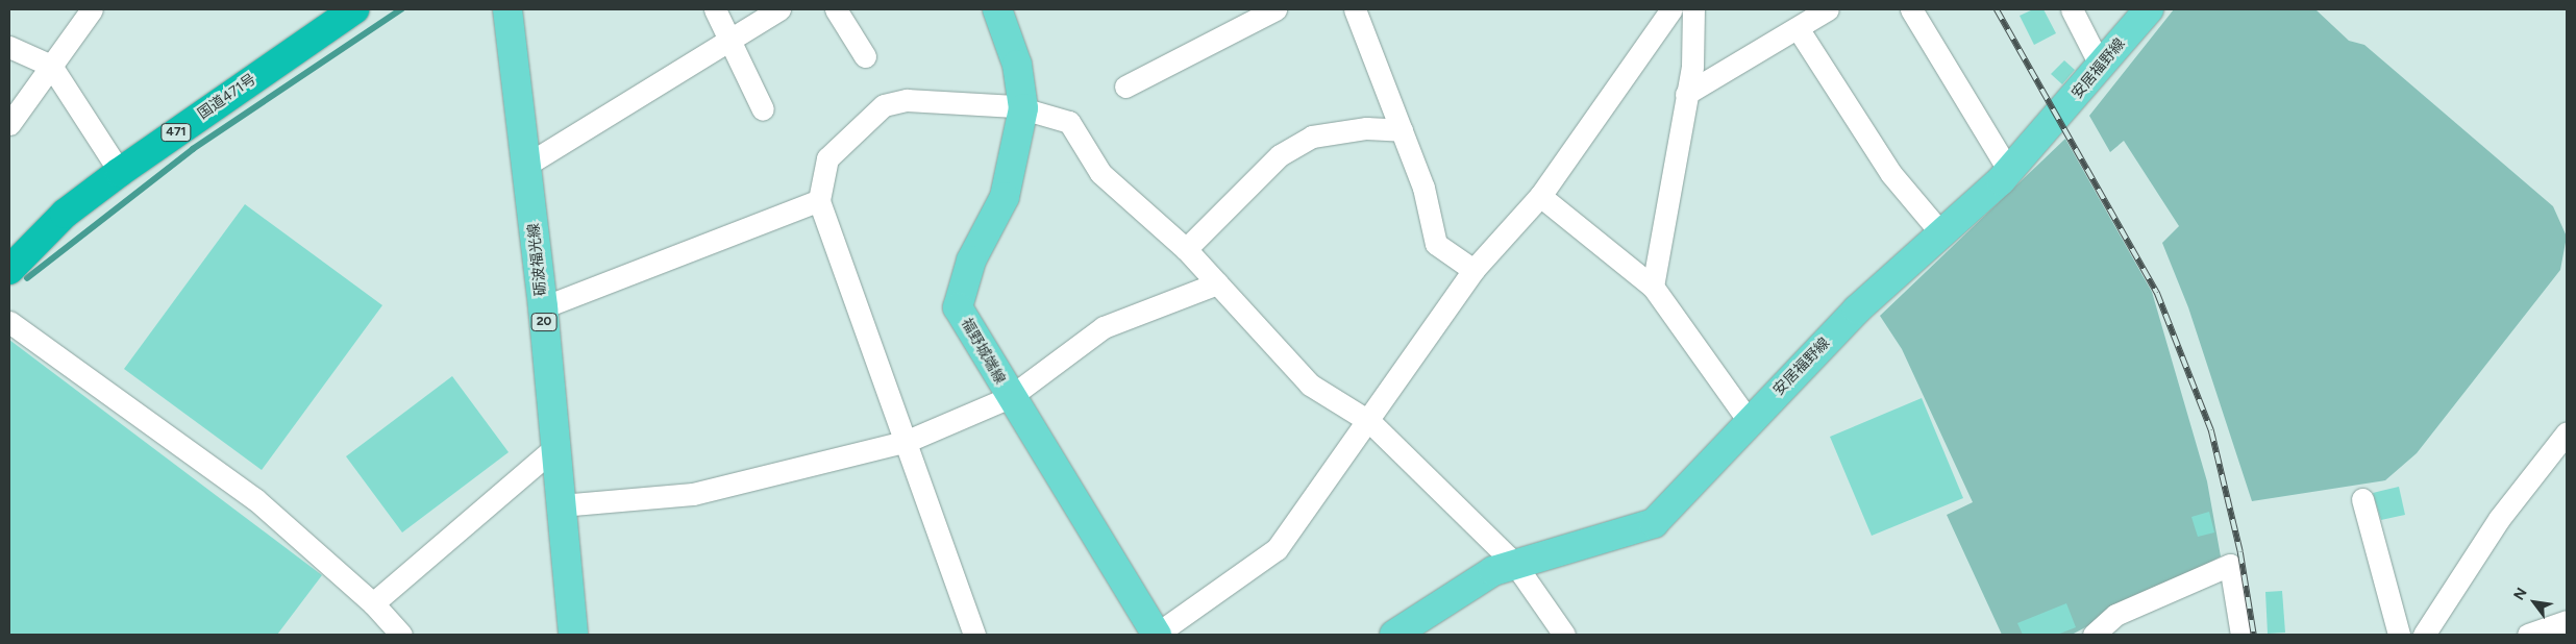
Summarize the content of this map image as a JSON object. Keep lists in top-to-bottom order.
{
  "streets": {
    "highway": ["国道471号", "471"],
    "main road": [
      "安居福野線",
      "砺波福光線",
      "20",
      "福野城端線"
    ]
  },
  "north": "top left"
}
